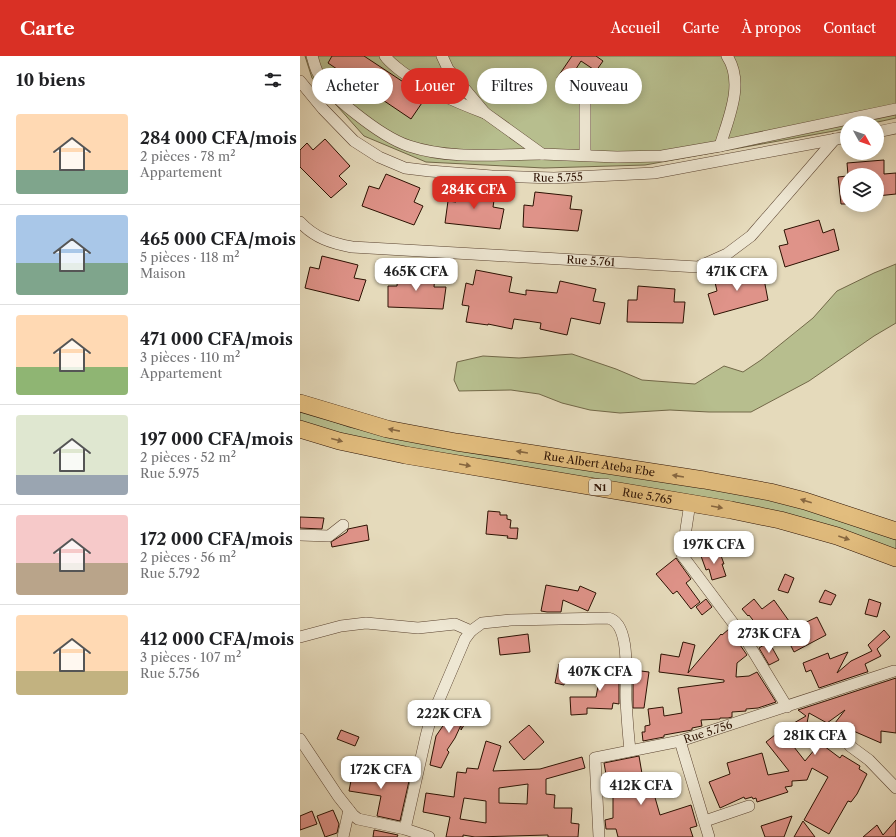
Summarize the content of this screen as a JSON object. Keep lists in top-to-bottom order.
{
  "streets": {
    "highway": ["Rue Albert Ateba Ebe", "N1", "Rue 5.765"],
    "street": ["Rue 5.755", "Rue 5.761", "Rue 5.756"]
  },
  "crossings": [
    ["Rue 5.755", "Rue 5.761"]
  ],
  "one_way": ["Rue Albert Ateba Ebe", "Rue 5.765"],
  "north": "bottom right",
  "page": {
    "header": "Carte",
    "nav": [
      "Accueil",
      "Carte",
      "À propos",
      "Contact"
    ],
    "heading": "10 biens",
    "chip": [
      "Acheter",
      "Louer",
      "Filtres",
      "Nouveau"
    ],
    "list": [
      {
        "name": "284 000 CFA/mois",
        "note": "2 pièces · 78 m² · Appartement"
      },
      {
        "name": "465 000 CFA/mois",
        "note": "5 pièces · 118 m² · Maison"
      },
      {
        "name": "471 000 CFA/mois",
        "note": "3 pièces · 110 m² · Appartement"
      },
      {
        "name": "197 000 CFA/mois",
        "note": "2 pièces · 52 m² · Rue 5.975"
      },
      {
        "name": "172 000 CFA/mois",
        "note": "2 pièces · 56 m² · Rue 5.792"
      },
      {
        "name": "412 000 CFA/mois",
        "note": "3 pièces · 107 m² · Rue 5.756"
      }
    ],
    "price": [
      "284K CFA",
      "465K CFA",
      "471K CFA",
      "197K CFA",
      "273K CFA",
      "407K CFA",
      "222K CFA",
      "281K CFA",
      "172K CFA",
      "412K CFA"
    ]
  }
}
